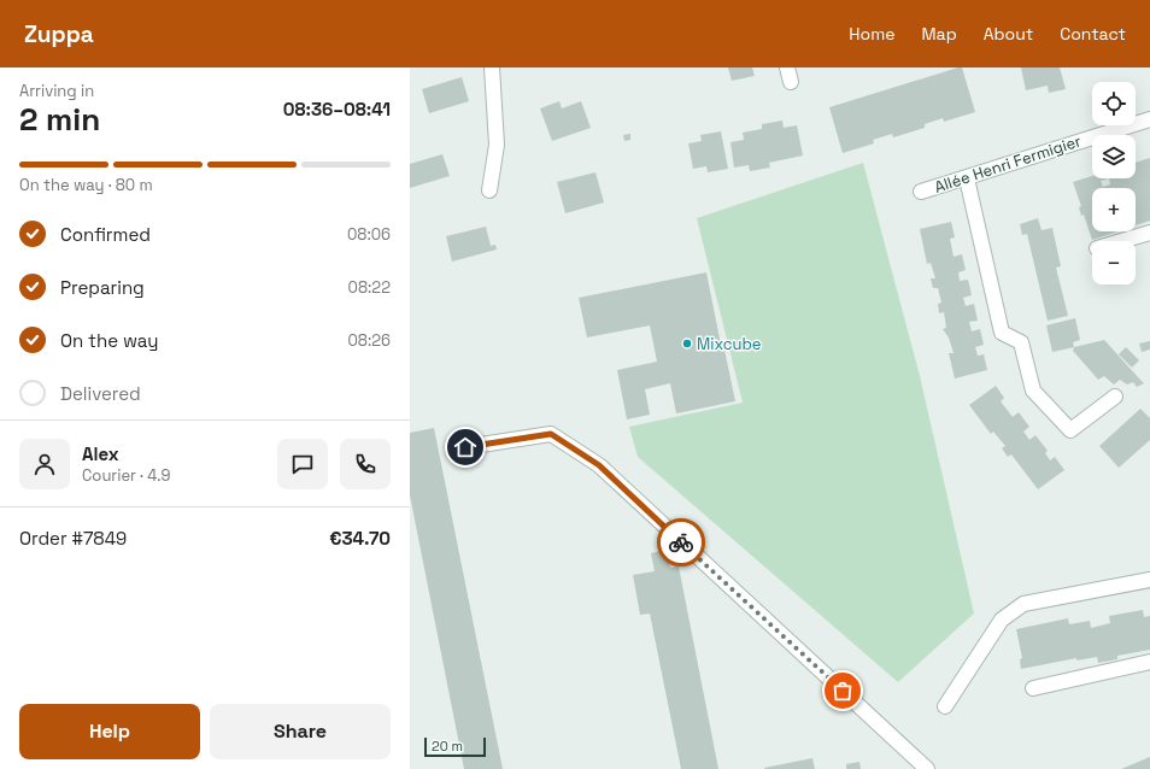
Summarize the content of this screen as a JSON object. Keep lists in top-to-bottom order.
{
  "streets": {
    "street": ["Allée Henri Fermigier"]
  },
  "places": ["Mixcube"],
  "scale_bar": "20 m",
  "page": {
    "header": "Zuppa",
    "nav": [
      "Home",
      "Map",
      "About",
      "Contact"
    ],
    "heading": ["2 min", "Arriving in", "08:36–08:41"],
    "panel": [
      "Alex",
      "Courier · 4.9",
      "Order #7849",
      "€34.70"
    ],
    "map_buttons": ["+", "−"],
    "bar": "On the way · 80 m",
    "list": [
      ["Confirmed", "08:06"],
      ["Preparing", "08:22"],
      ["On the way", "08:26"],
      "Delivered"
    ],
    "buttons": ["Help", "Share"],
    "scale": "20 m"
  }
}
